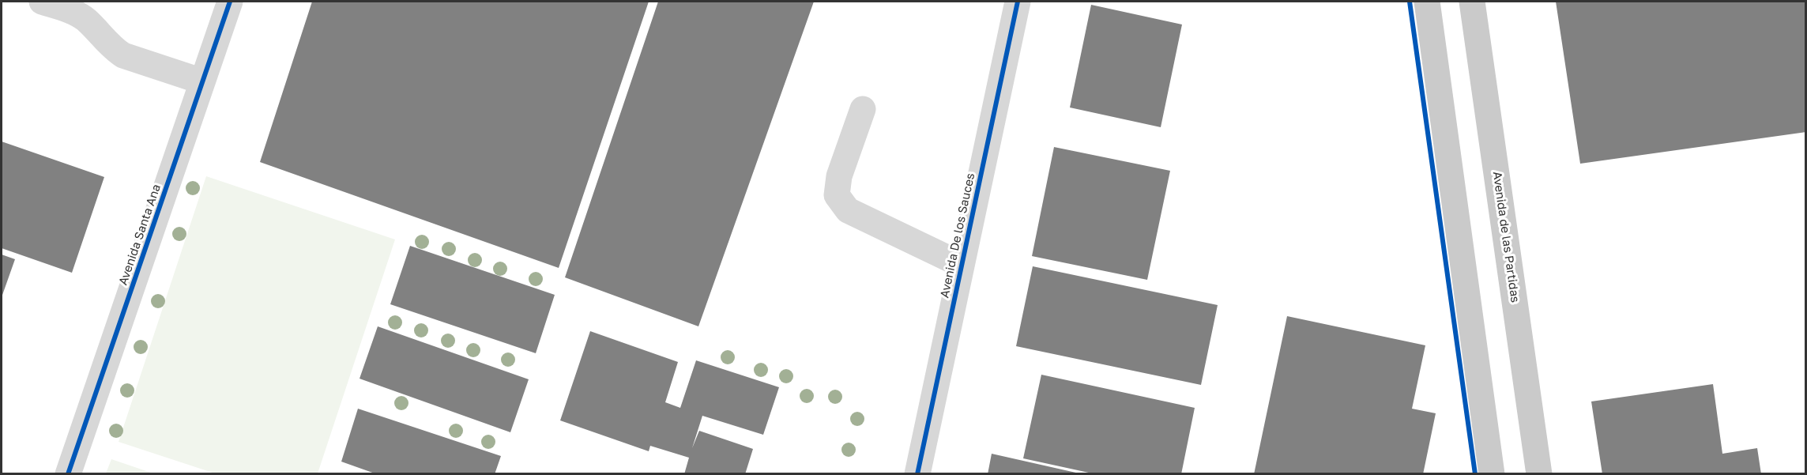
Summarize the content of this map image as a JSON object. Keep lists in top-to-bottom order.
{
  "streets": {
    "main road": ["Avenida de las Partidas"],
    "street": ["Avenida Santa Ana", "Avenida De los Sauces"]
  }
}
